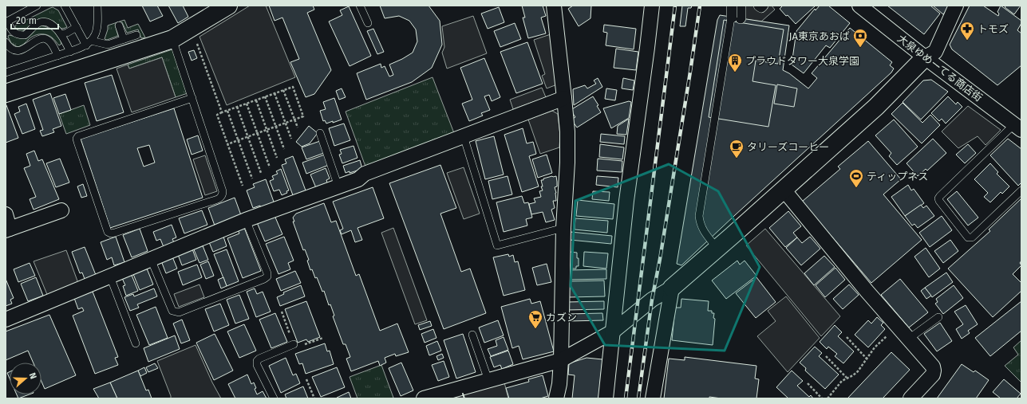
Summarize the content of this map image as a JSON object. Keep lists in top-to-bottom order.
{
  "streets": {
    "street": ["大泉ゆめーてる商店街"]
  },
  "places": {
    "pharmacy": ["トモズ"],
    "bank": ["JA東京あおば"],
    "building": ["プラウドタワー大泉学園"],
    "cafe": ["タリーズコーヒー"],
    "sports": ["ティップネス"],
    "supermarket": ["カズン"]
  },
  "scale_bar": "20 m",
  "north": "right"
}
